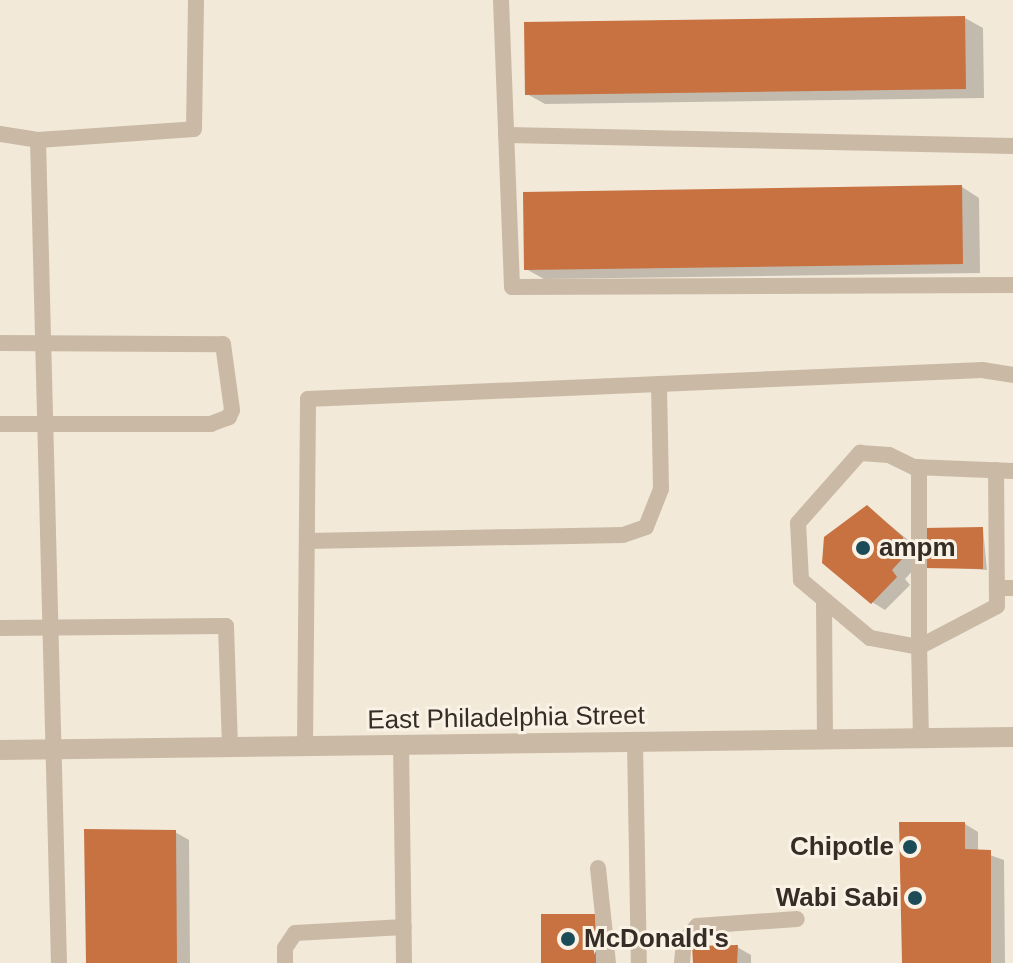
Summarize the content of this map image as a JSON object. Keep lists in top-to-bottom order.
{
  "streets": {
    "street": ["East Philadelphia Street"]
  },
  "places": [
    "ampm",
    "Chipotle",
    "Wabi Sabi",
    "McDonald's"
  ]
}
